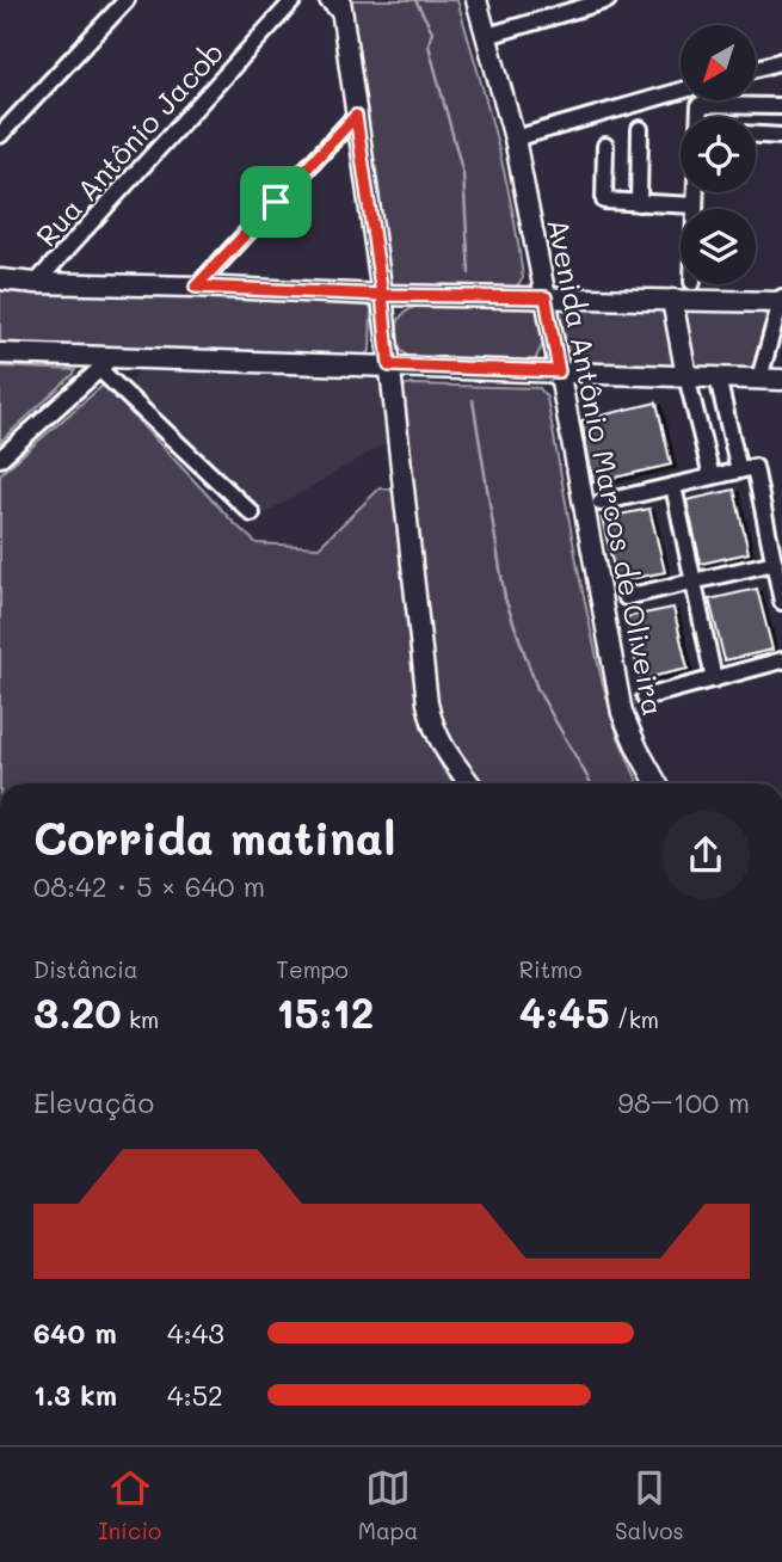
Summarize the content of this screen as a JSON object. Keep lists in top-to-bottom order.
{
  "streets": {
    "main road": ["Avenida Antônio Marcos de Oliveira"],
    "street": ["Rua Antônio Jacob"]
  },
  "north": "bottom left",
  "page": {
    "heading": ["Corrida matinal", "08:42 · 5 × 640 m"],
    "stats": [
      ["Distância", "3.20 km"],
      ["Tempo", "15:12"],
      ["Ritmo", "4:45 /km"]
    ],
    "chart": ["Elevação", "98–100 m"],
    "list": [
      {
        "name": "640 m",
        "note": "4:43"
      },
      {
        "name": "1.3 km",
        "note": "4:52"
      }
    ],
    "tabs": ["Início", "Mapa", "Salvos"]
  }
}
